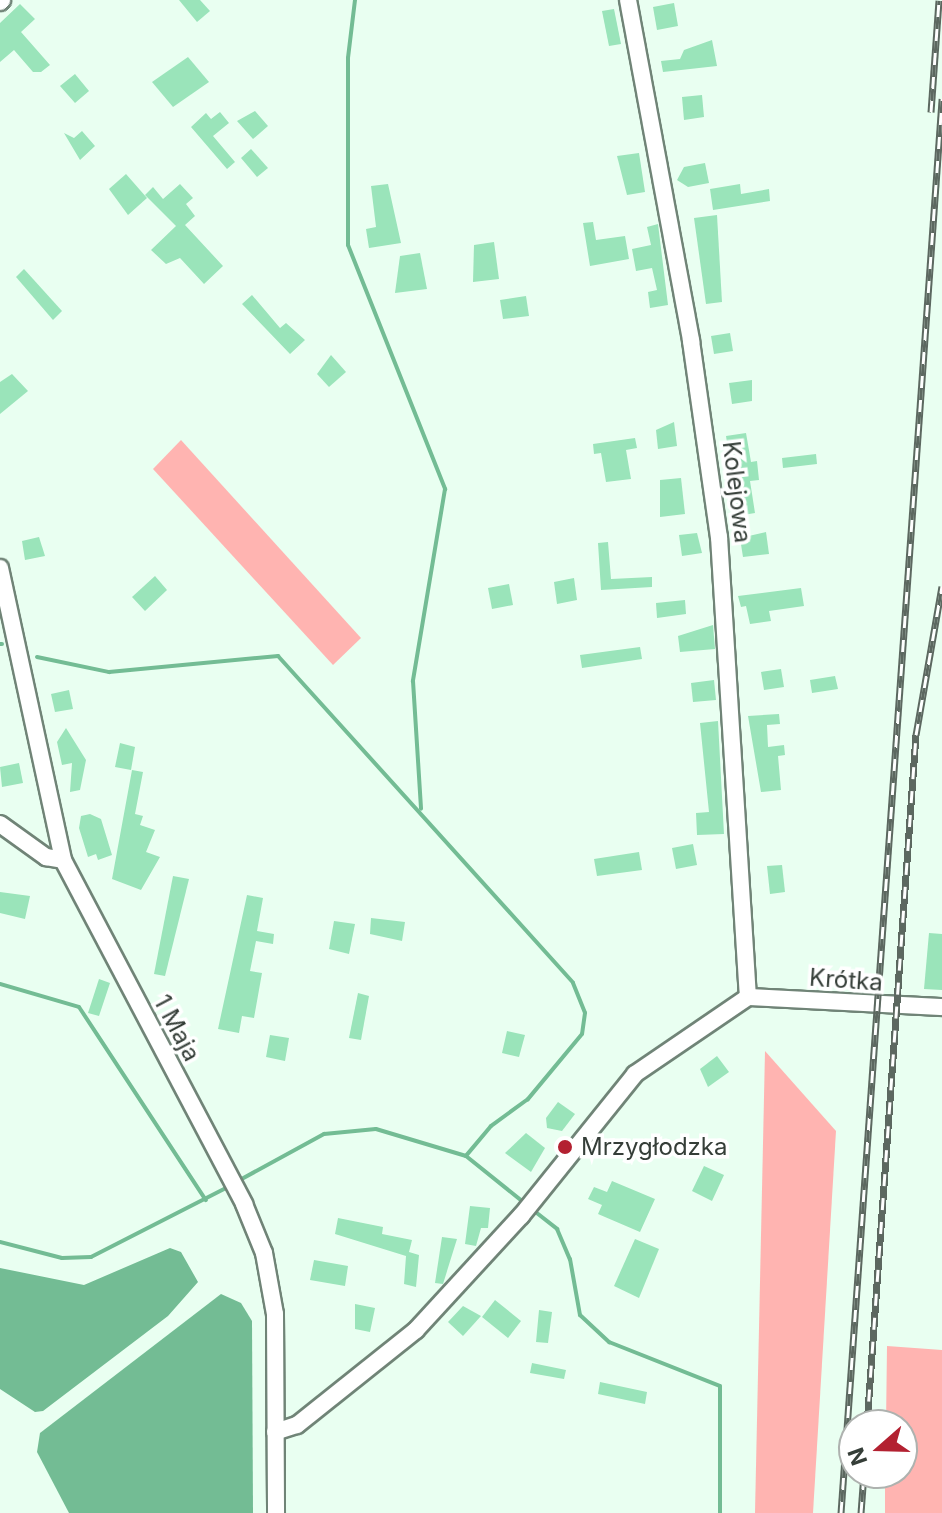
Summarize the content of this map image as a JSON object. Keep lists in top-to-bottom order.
{
  "streets": {
    "street": ["Kolejowa", "Krótka", "1 Maja"]
  },
  "crossings": [
    ["Kolejowa", "Krótka"]
  ],
  "places": ["Mrzygłodzka"],
  "north": "left"
}
